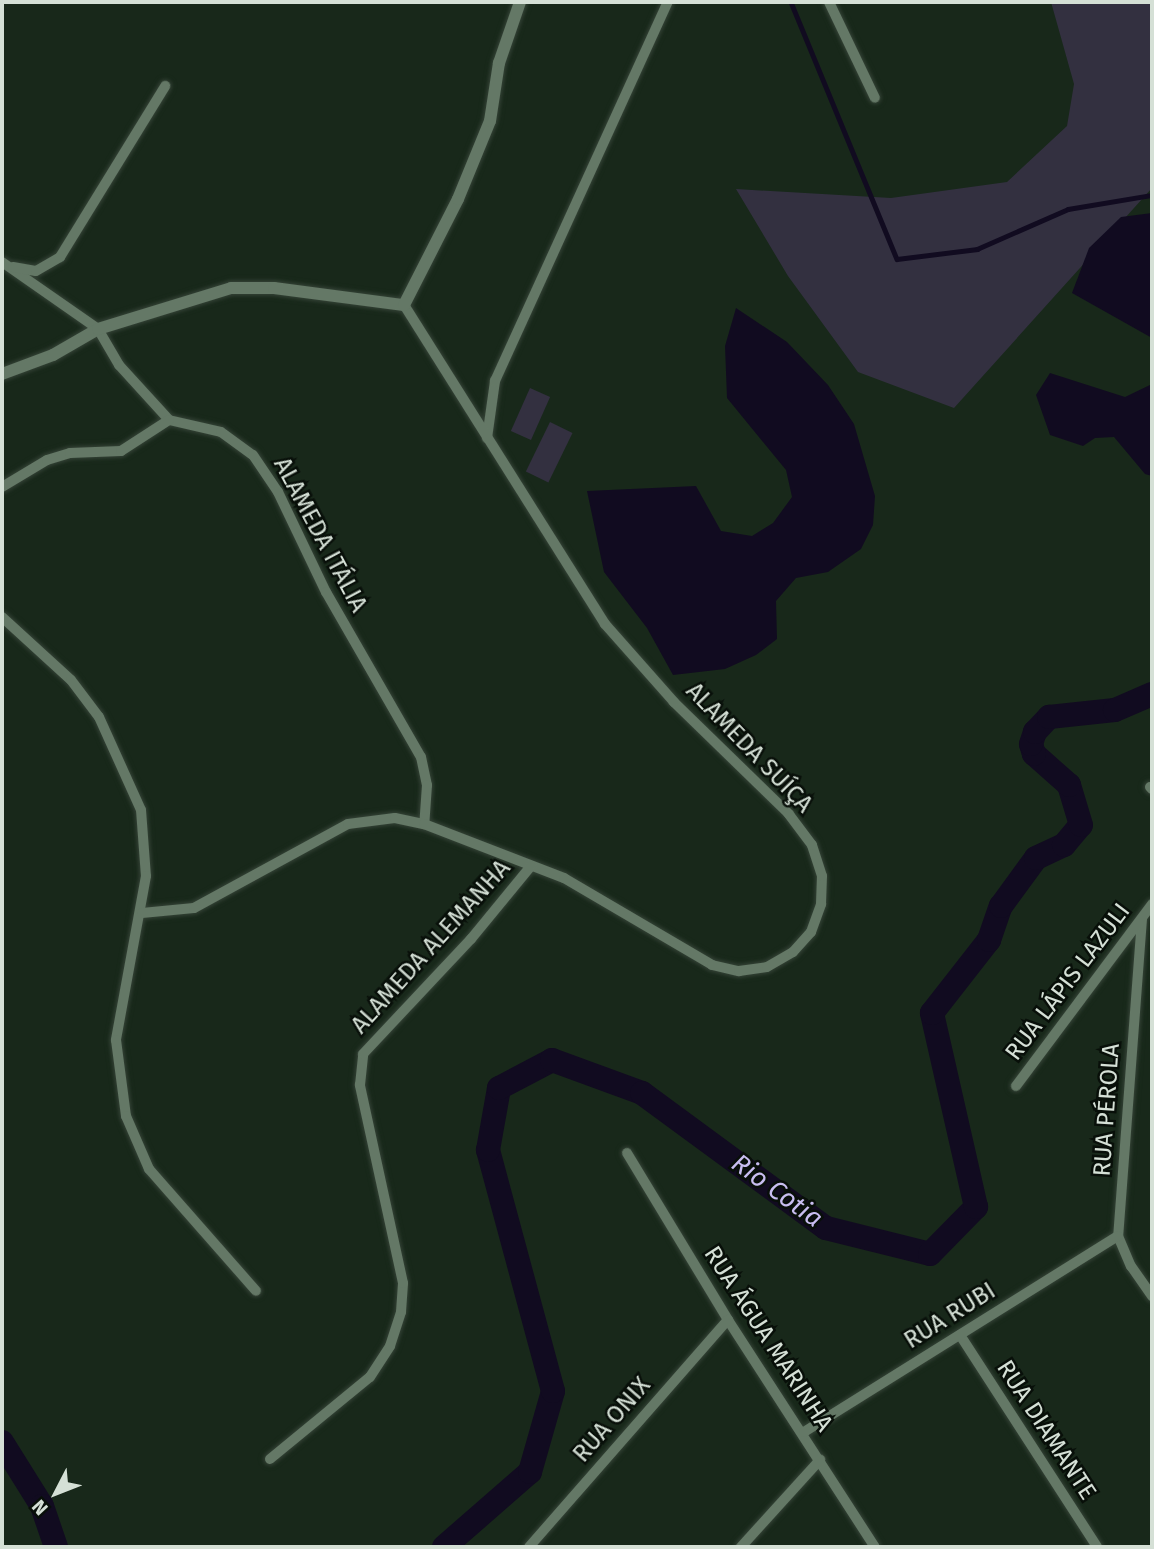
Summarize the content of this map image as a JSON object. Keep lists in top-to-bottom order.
{
  "streets": {
    "street": [
      "ALAMEDA ITÁLIA",
      "ALAMEDA SUÍÇA",
      "ALAMEDA ALEMANHA",
      "RUA LÁPIS LAZULI",
      "RUA PÉROLA",
      "RUA RUBI",
      "RUA ÁGUA MARINHA",
      "RUA ONIX",
      "RUA DIAMANTE"
    ]
  },
  "crossings": [
    ["ALAMEDA ITÁLIA", "ALAMEDA SUÍÇA"],
    ["ALAMEDA SUÍÇA", "ALAMEDA ALEMANHA"],
    ["RUA LÁPIS LAZULI", "RUA PÉROLA"],
    ["RUA PÉROLA", "RUA RUBI"],
    ["RUA RUBI", "RUA ÁGUA MARINHA"],
    ["RUA RUBI", "RUA DIAMANTE"],
    ["RUA ÁGUA MARINHA", "RUA ONIX"]
  ],
  "water": ["Rio Cotia"],
  "north": "bottom left"
}
